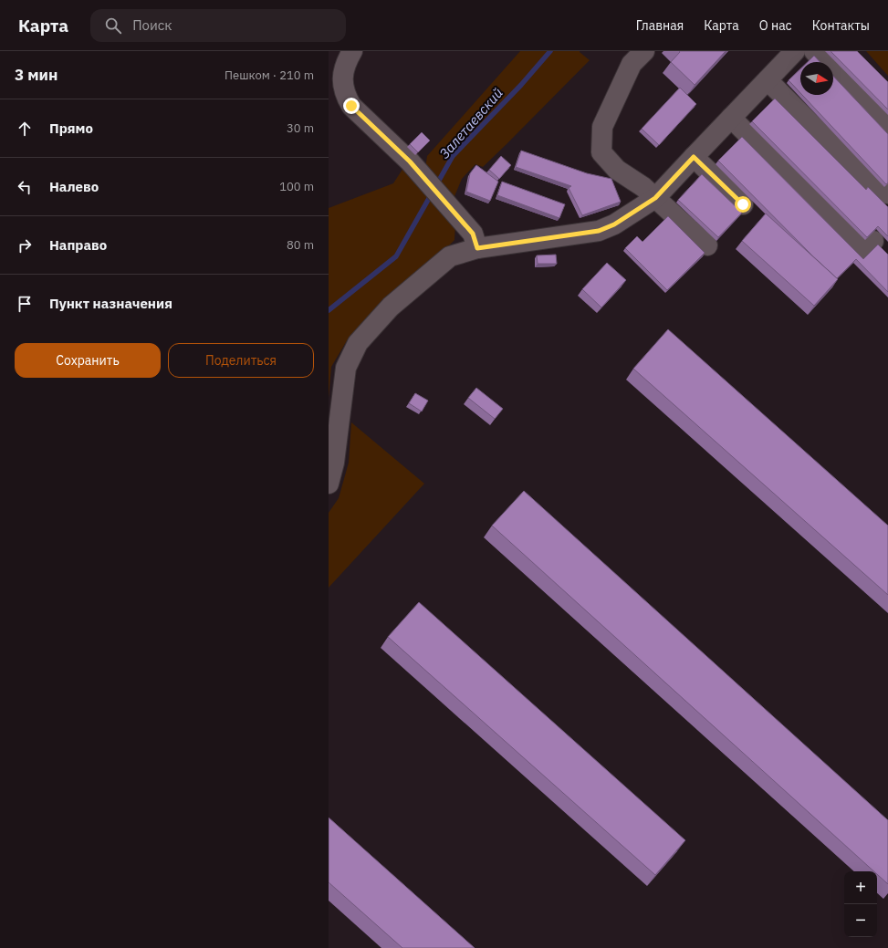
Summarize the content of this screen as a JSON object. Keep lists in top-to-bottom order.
{
  "water": ["Залетаевский"],
  "north": "right",
  "page": {
    "header": "Карта",
    "search": "Поиск",
    "nav": [
      "Главная",
      "Карта",
      "О нас",
      "Контакты"
    ],
    "heading": ["3 мин", "Пешком · 210 m"],
    "list": [
      ["Прямо", "30 m"],
      ["Налево", "100 m"],
      ["Направо", "80 m"],
      "Пункт назначения"
    ],
    "buttons": ["Сохранить", "Поделиться"],
    "map_buttons": ["+", "−"]
  }
}
